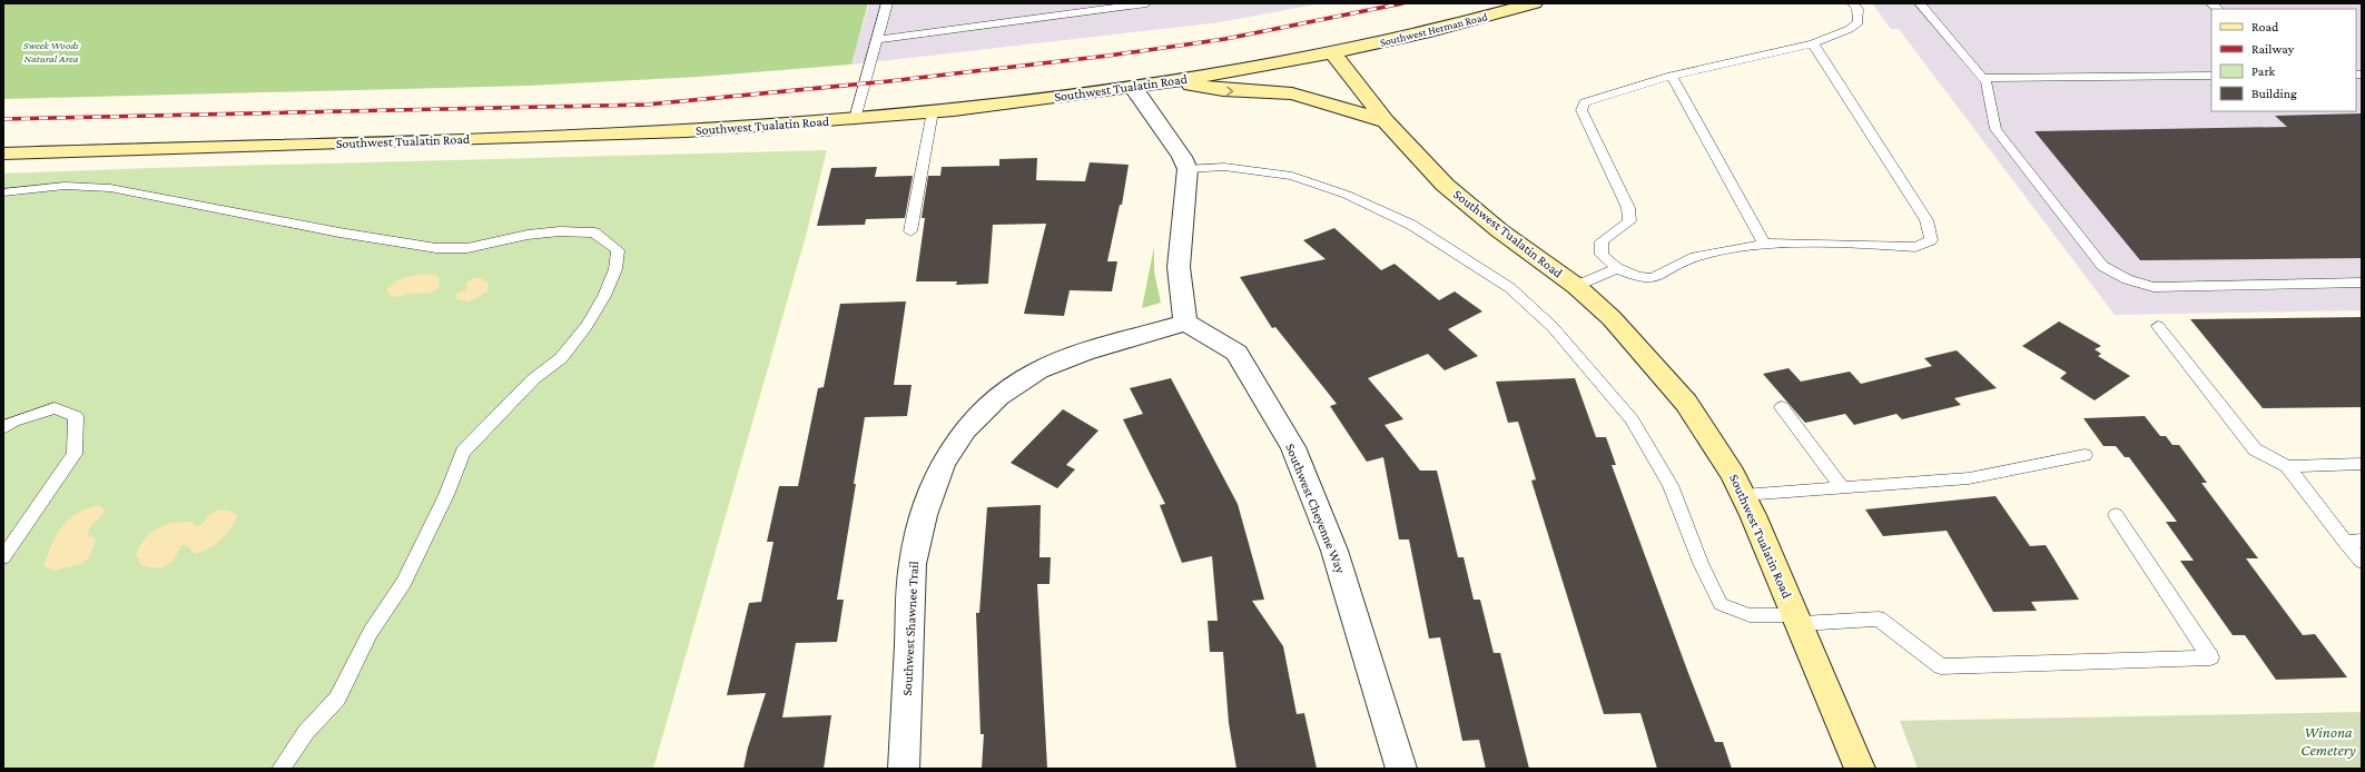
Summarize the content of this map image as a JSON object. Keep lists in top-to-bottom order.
{
  "streets": {
    "main road": ["Southwest Herman Road", "Southwest Tualatin Road"],
    "street": ["Southwest Cheyenne Way", "Southwest Shawnee Trail"]
  },
  "crossings": [
    ["Southwest Herman Road", "Southwest Tualatin Road"],
    ["Southwest Cheyenne Way", "Southwest Shawnee Trail"]
  ],
  "parks": ["Sweek Woods Natural Area", "Winona Cemetery"],
  "legend": [
    "Road",
    "Railway",
    "Park",
    "Building"
  ]
}
